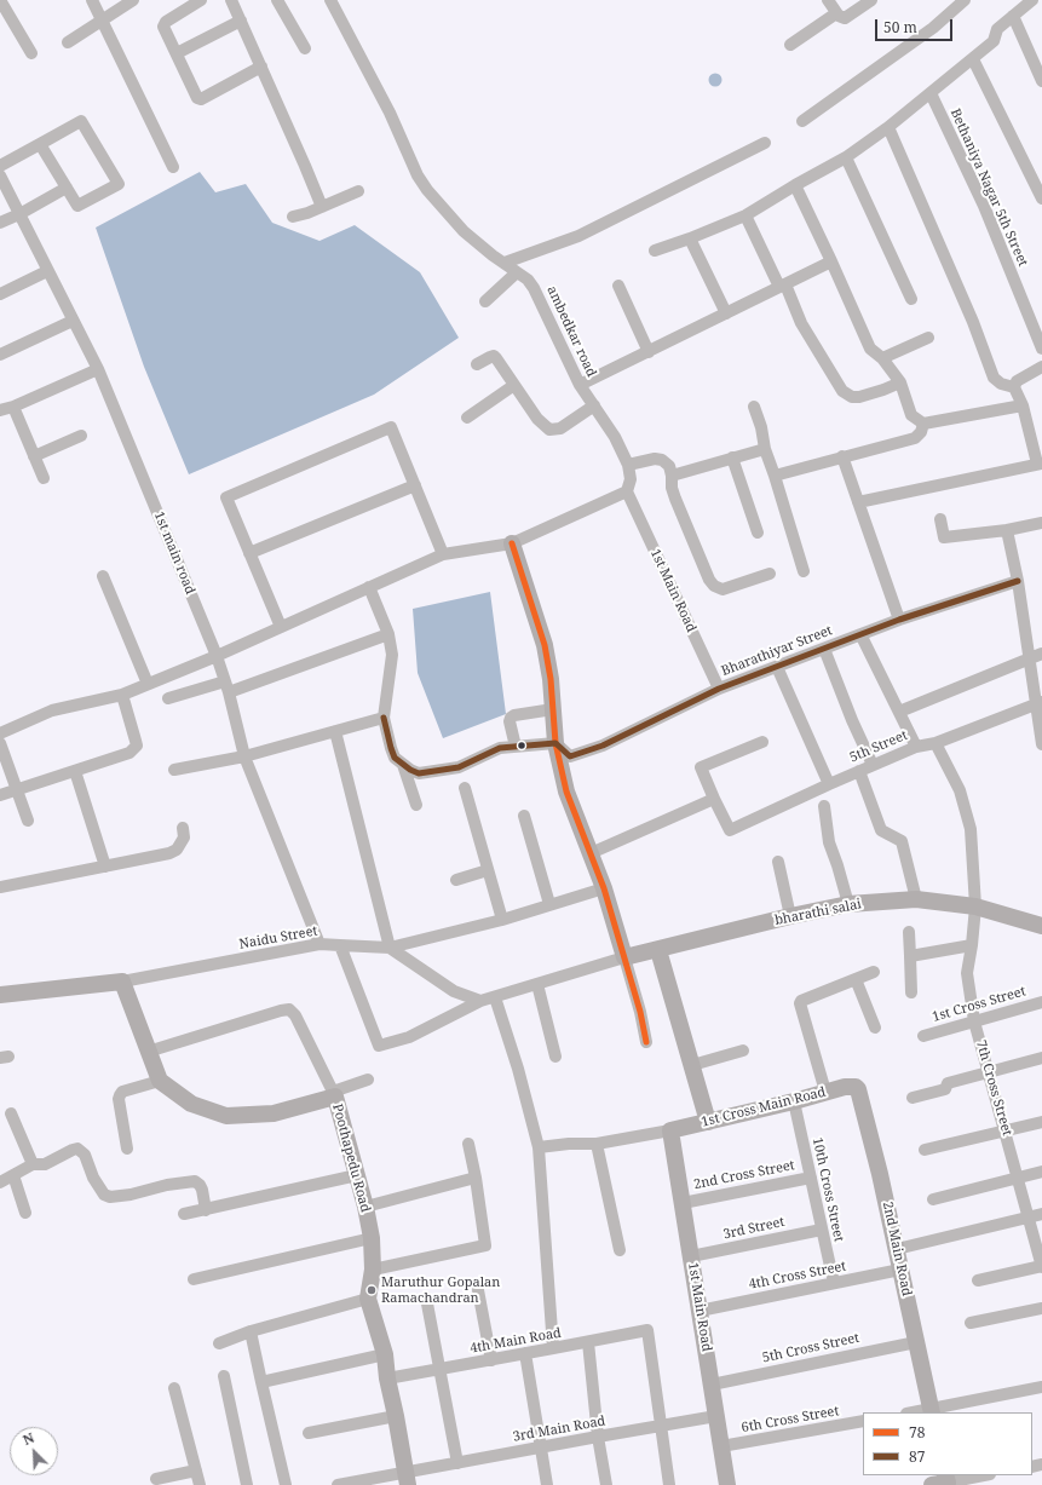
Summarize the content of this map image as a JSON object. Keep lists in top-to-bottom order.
{
  "streets": {
    "street": [
      "Bethaniya Nagar 5th Street",
      "ambedkar road",
      "1st main road",
      "1st Main Road",
      "Bharathiyar Street",
      "5th Street",
      "bharathi salai",
      "Naidu Street",
      "1st Cross Street",
      "7th Cross Street",
      "1st Cross Main Road",
      "Poothapedu Road",
      "2nd Cross Street",
      "10th Cross Street",
      "3rd Street",
      "2nd Main Road",
      "4th Cross Street",
      "4th Main Road",
      "5th Cross Street",
      "6th Cross Street",
      "3rd Main Road"
    ]
  },
  "crossings": [
    ["ambedkar road", "1st Main Road"],
    ["1st main road", "Naidu Street"],
    ["1st Main Road", "Bharathiyar Street"],
    ["1st Main Road", "1st Cross Main Road"],
    ["1st Main Road", "2nd Cross Street"],
    ["1st Main Road", "3rd Street"],
    ["1st Main Road", "4th Cross Street"],
    ["1st Main Road", "5th Cross Street"],
    ["1st Main Road", "6th Cross Street"],
    ["1st Main Road", "3rd Main Road"],
    ["5th Street", "7th Cross Street"],
    ["bharathi salai", "7th Cross Street"],
    ["1st Cross Street", "7th Cross Street"],
    ["1st Cross Main Road", "10th Cross Street"],
    ["1st Cross Main Road", "2nd Main Road"],
    ["Poothapedu Road", "4th Main Road"],
    ["Poothapedu Road", "3rd Main Road"],
    ["2nd Cross Street", "10th Cross Street"],
    ["10th Cross Street", "3rd Street"],
    ["10th Cross Street", "4th Cross Street"],
    ["2nd Main Road", "4th Cross Street"],
    ["2nd Main Road", "5th Cross Street"],
    ["4th Main Road", "3rd Main Road"]
  ],
  "places": ["Maruthur Gopalan Ramachandran"],
  "lines": ["transit line 78", "transit line 87"],
  "legend": ["78", "87"],
  "scale_bar": "50 m",
  "north": "top left"
}
